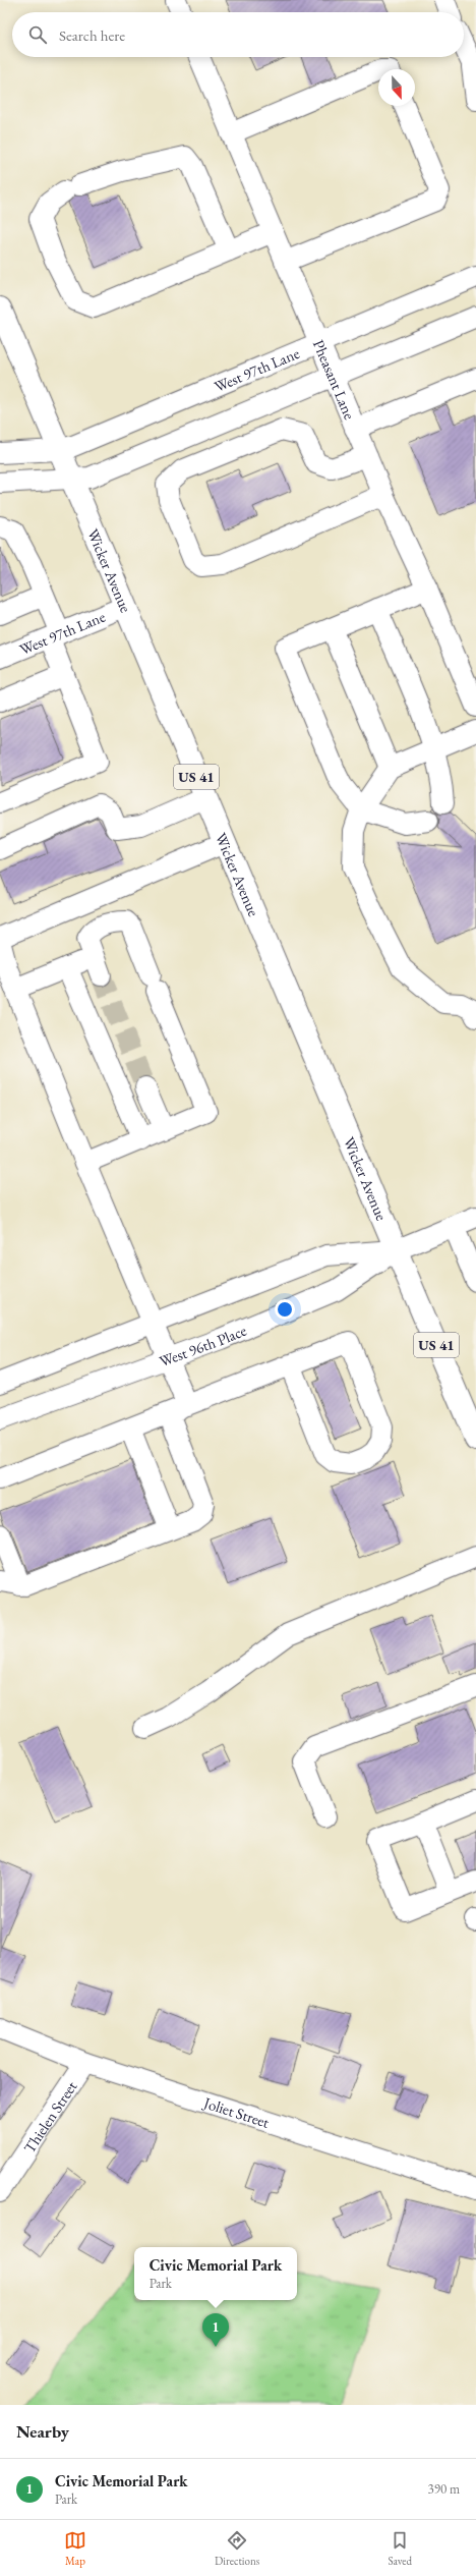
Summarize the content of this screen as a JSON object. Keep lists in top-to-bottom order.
{
  "streets": {
    "highway": ["Wicker Avenue", "US 41"],
    "street": [
      "West 97th Lane",
      "Pheasant Lane",
      "West 96th Place",
      "Joliet Street",
      "Thielen Street"
    ]
  },
  "crossings": [
    ["West 97th Lane", "Pheasant Lane"],
    ["West 97th Lane", "Wicker Avenue"],
    ["Wicker Avenue", "West 96th Place"],
    ["Joliet Street", "Thielen Street"]
  ],
  "north": "bottom",
  "page": {
    "search": "Search here",
    "popup": ["Civic Memorial Park", "Park"],
    "pins": "1",
    "heading": "Nearby",
    "list": [
      {
        "mark": "1",
        "name": "Civic Memorial Park",
        "note": "Park",
        "value": "390 m"
      }
    ],
    "nav": ["Map", "Directions", "Saved"]
  }
}
